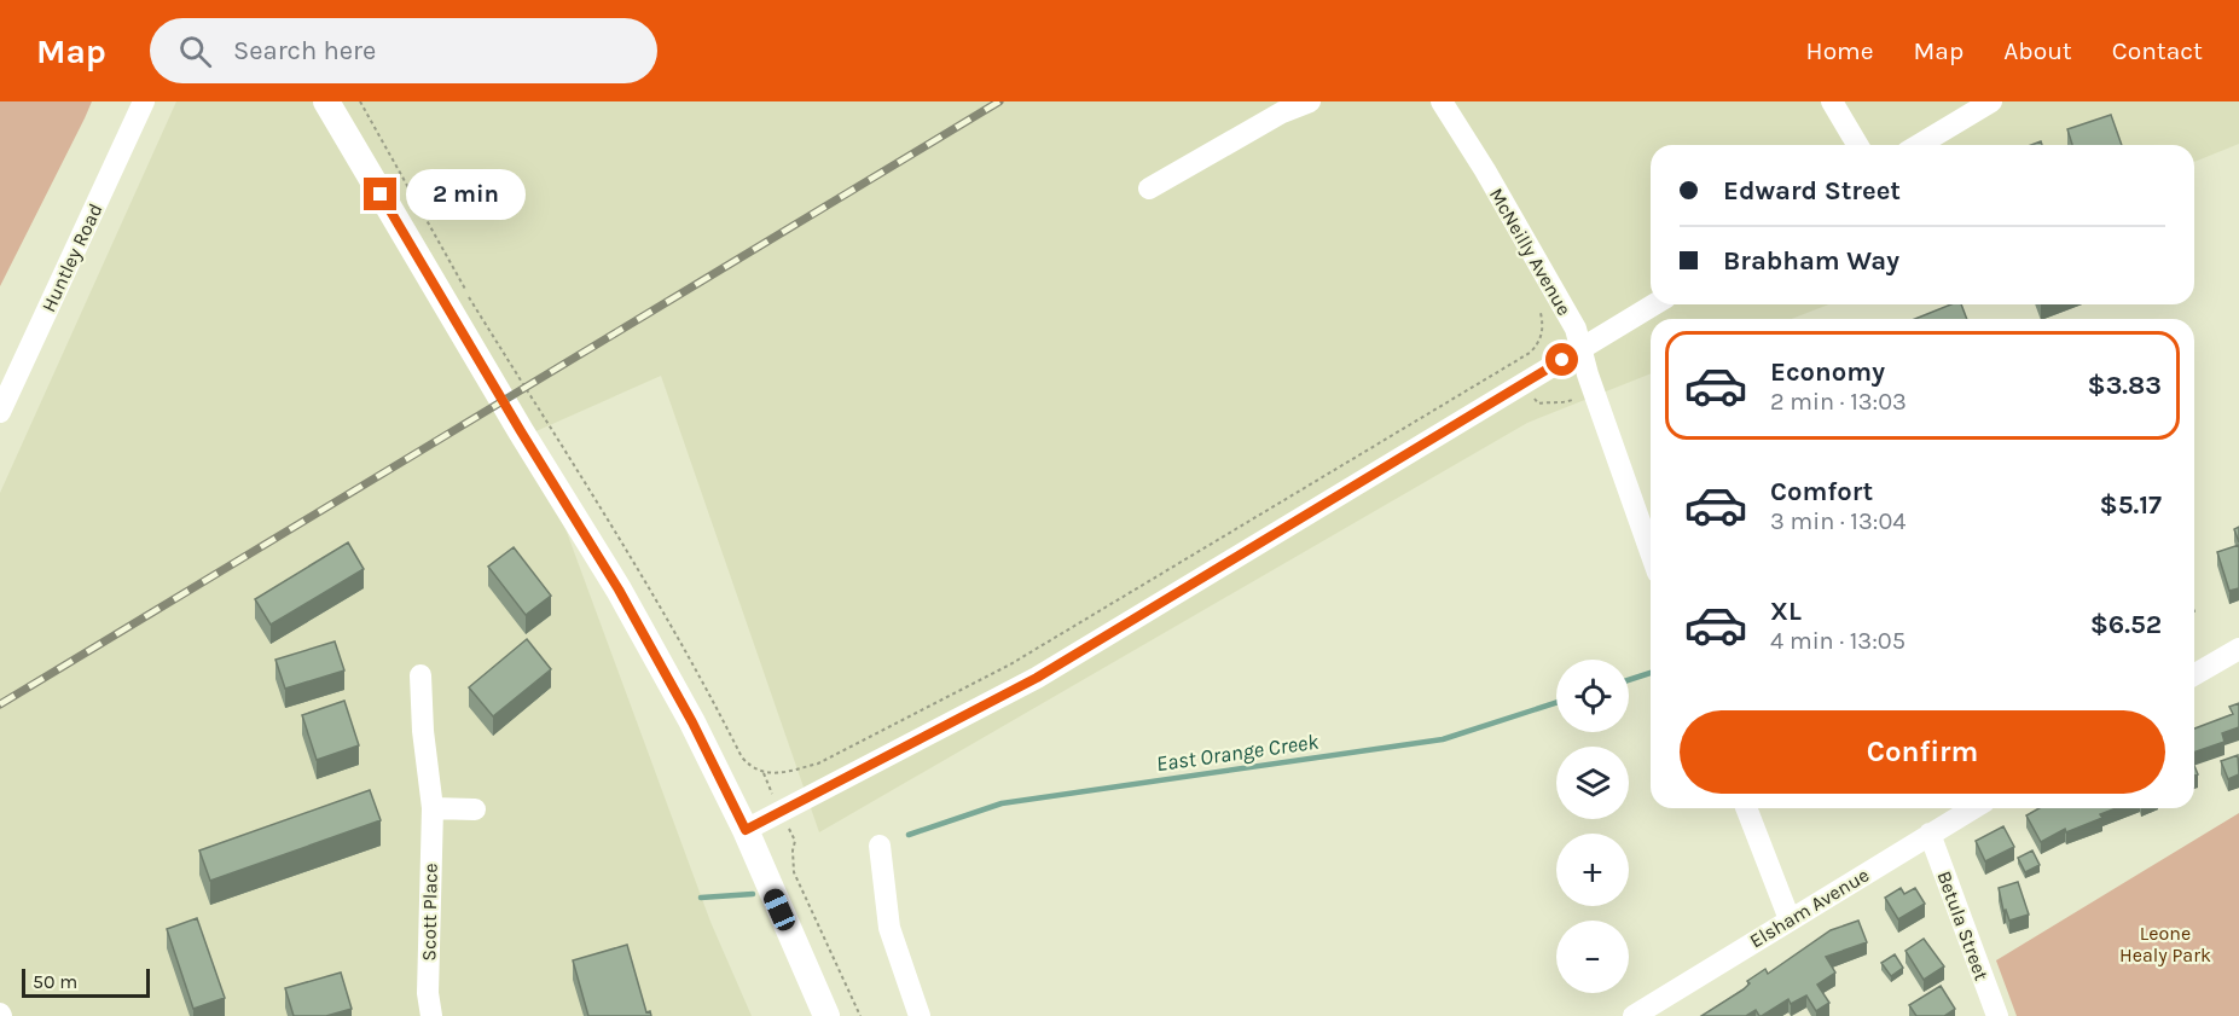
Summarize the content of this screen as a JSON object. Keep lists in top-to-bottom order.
{
  "streets": {
    "street": [
      "McNeilly Avenue",
      "Huntley Road",
      "Elsham Avenue",
      "Scott Place",
      "Betula Street"
    ]
  },
  "crossings": [
    ["Elsham Avenue", "Betula Street"]
  ],
  "water": ["East Orange Creek"],
  "parks": ["Leone Healy Park"],
  "scale_bar": "50 m",
  "page": {
    "header": "Map",
    "search": "Search here",
    "nav": [
      "Home",
      "Map",
      "About",
      "Contact"
    ],
    "banner": ["Edward Street", "Brabham Way"],
    "bubble": "2 min",
    "list": [
      {
        "name": "Economy",
        "note": "2 min · 13:03",
        "value": "$3.83"
      },
      {
        "name": "Comfort",
        "note": "3 min · 13:04",
        "value": "$5.17"
      },
      {
        "name": "XL",
        "note": "4 min · 13:05",
        "value": "$6.52"
      }
    ],
    "map_buttons": ["+", "−"],
    "buttons": "Confirm",
    "scale": "50 m"
  }
}
